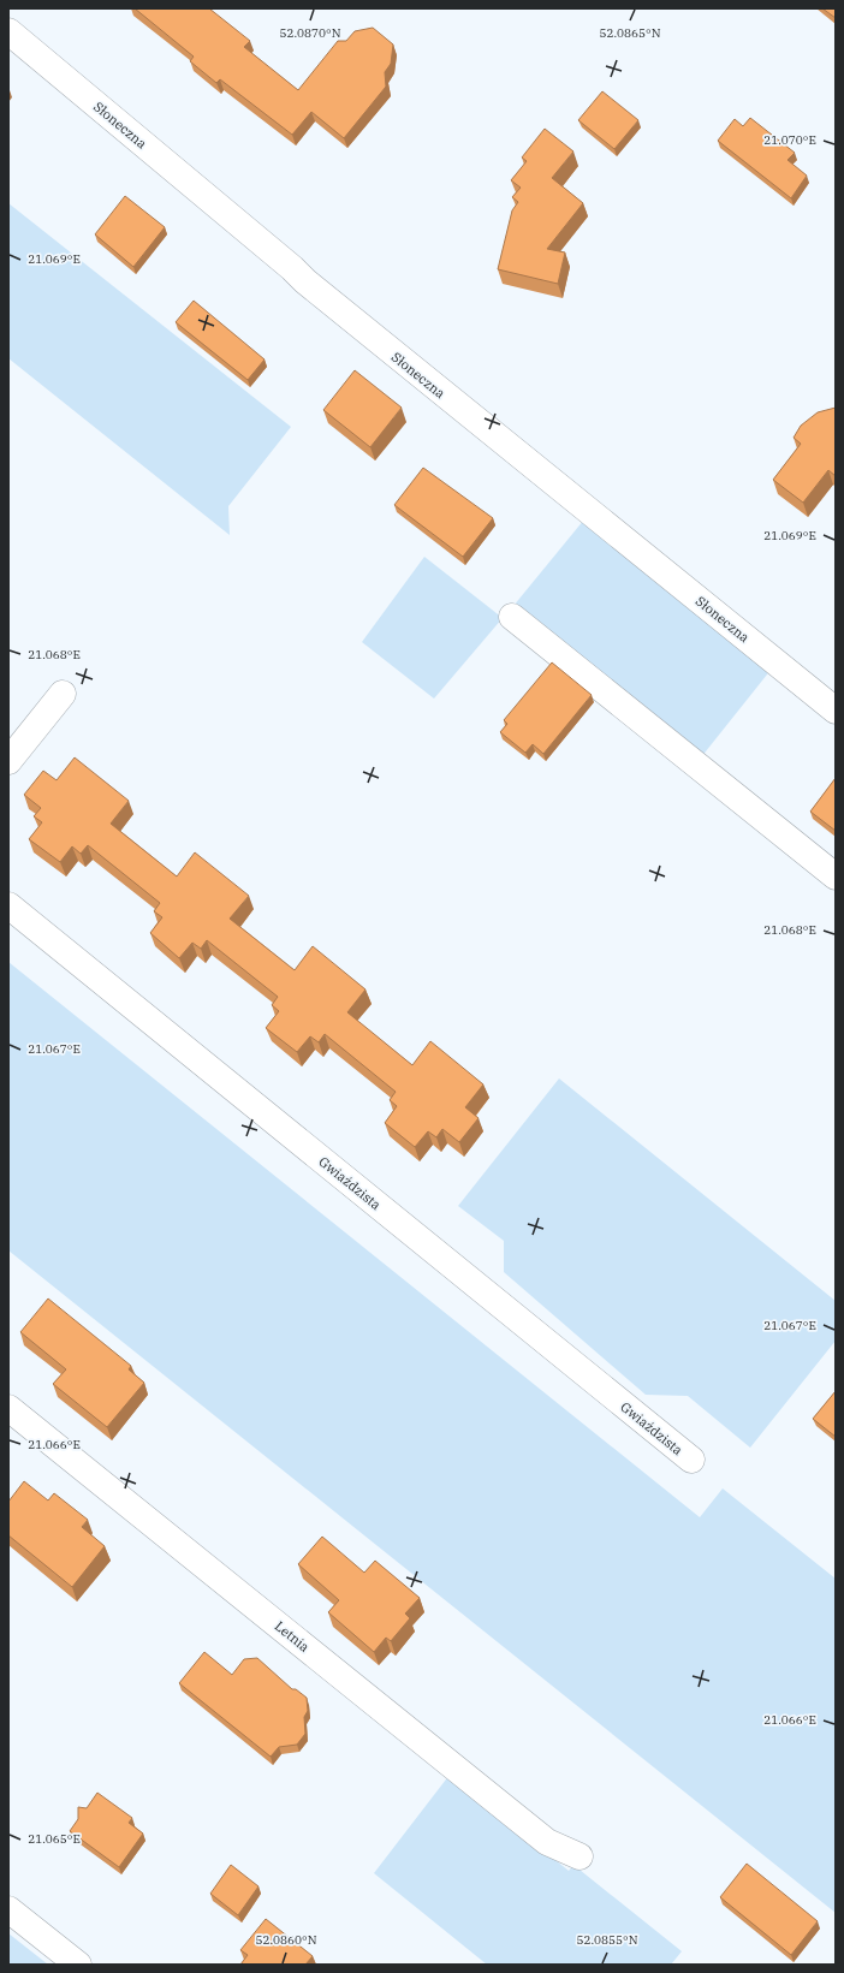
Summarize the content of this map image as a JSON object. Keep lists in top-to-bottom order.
{
  "streets": {
    "street": ["Słoneczna", "Gwiaździsta", "Letnia"]
  },
  "coordinates": [
    "52.0870°N",
    "52.0865°N",
    "21.070°E",
    "21.069°E",
    "21.068°E",
    "21.067°E",
    "21.066°E",
    "21.065°E",
    "52.0860°N",
    "52.0855°N"
  ]
}
